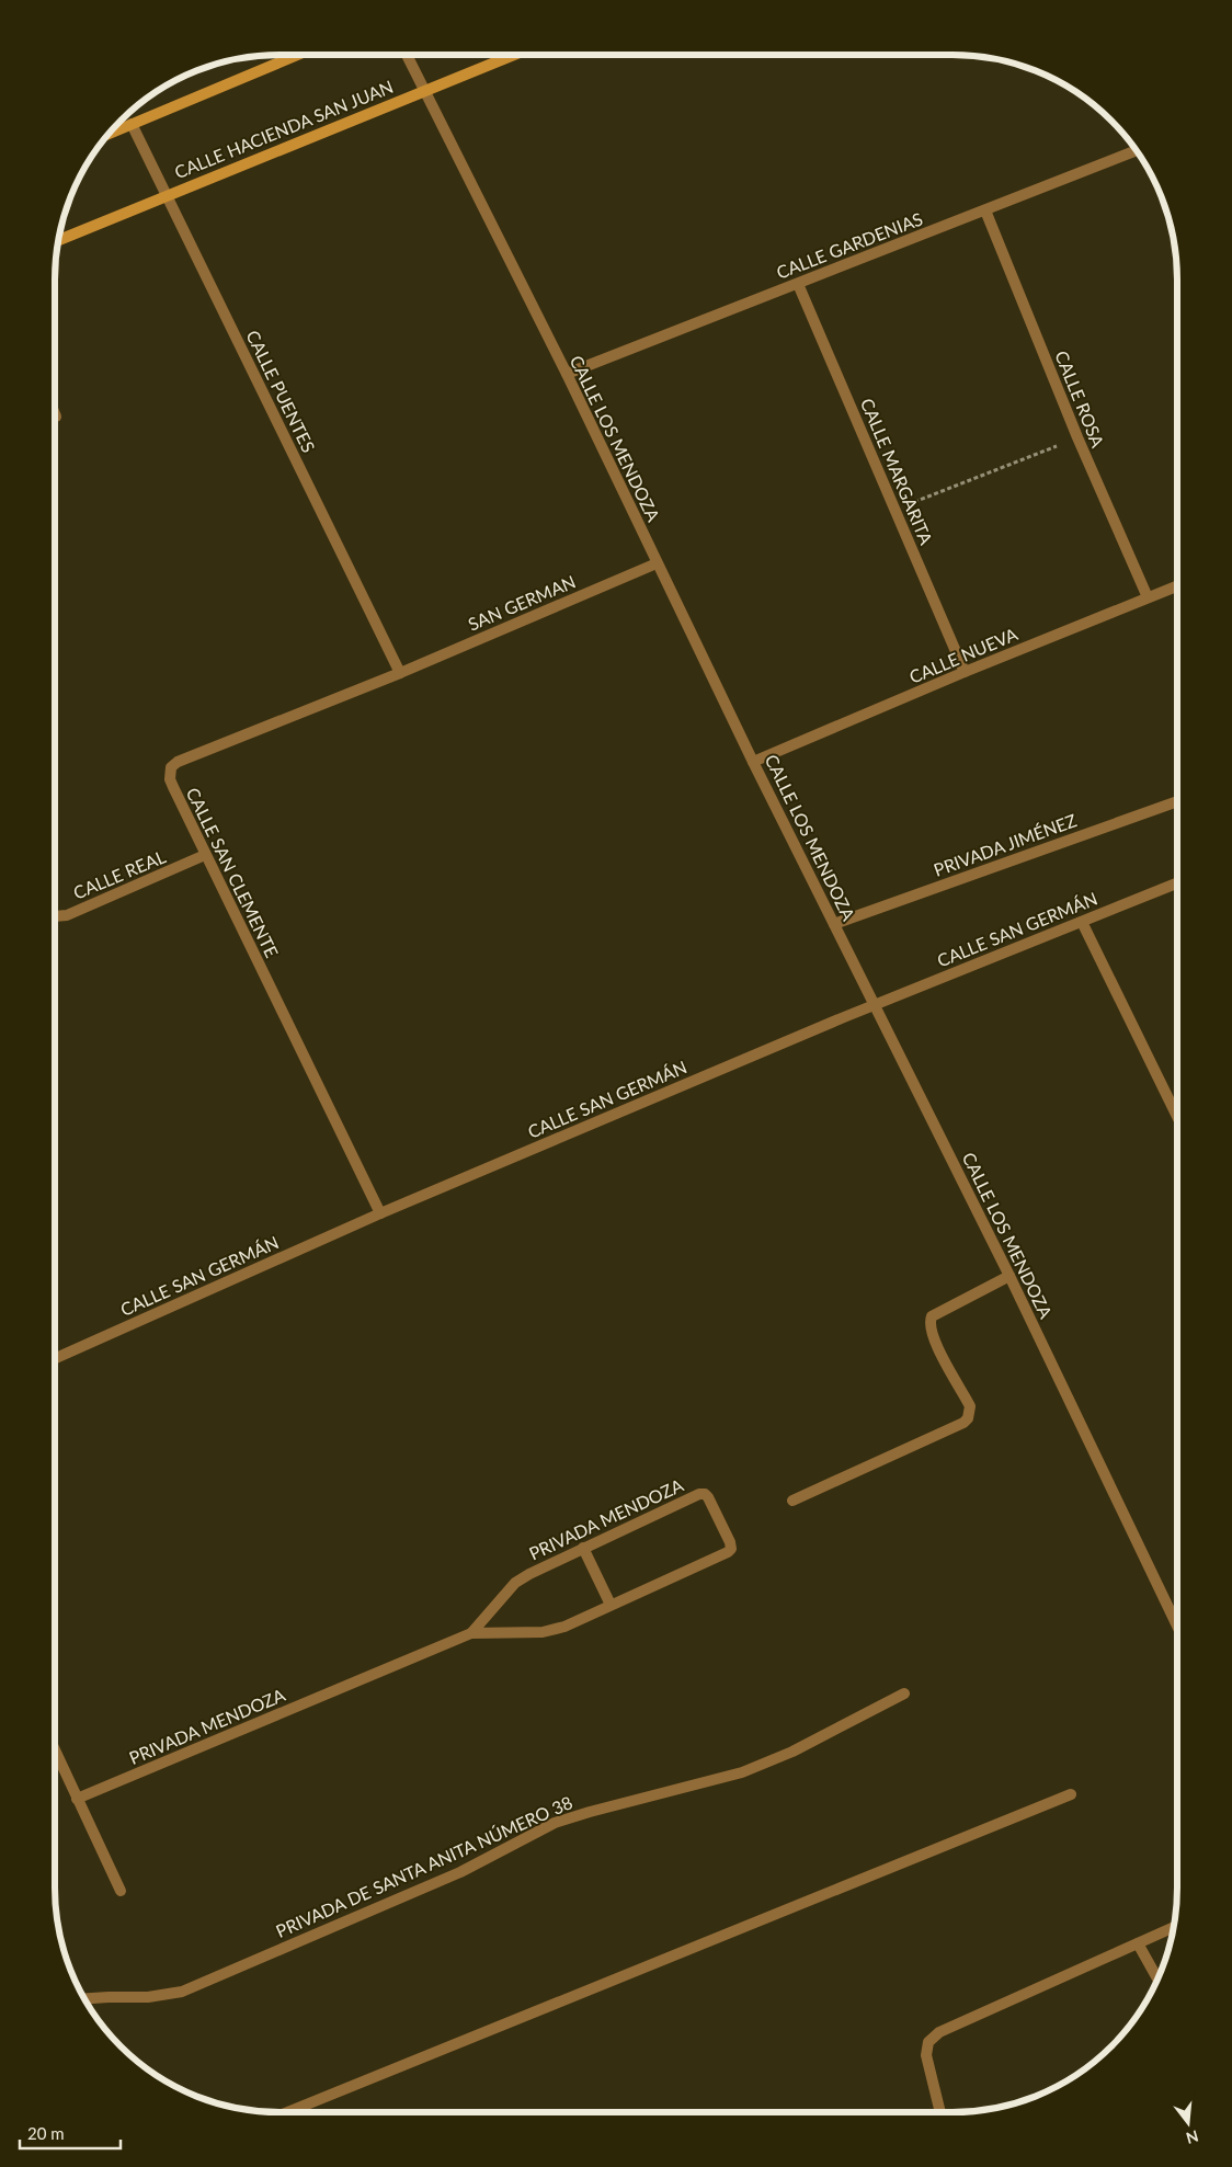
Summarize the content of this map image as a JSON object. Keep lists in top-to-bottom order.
{
  "streets": {
    "main road": ["CALLE HACIENDA SAN JUAN"],
    "street": [
      "CALLE GARDENIAS",
      "CALLE PUENTES",
      "CALLE ROSA",
      "CALLE LOS MENDOZA",
      "CALLE MARGARITA",
      "SAN GERMAN",
      "CALLE NUEVA",
      "PRIVADA JIMÉNEZ",
      "CALLE SAN CLEMENTE",
      "CALLE REAL",
      "CALLE SAN GERMÁN",
      "PRIVADA MENDOZA",
      "PRIVADA DE SANTA ANITA NÚMERO 38"
    ]
  },
  "crossings": [
    ["CALLE HACIENDA SAN JUAN", "CALLE PUENTES"],
    ["CALLE HACIENDA SAN JUAN", "CALLE LOS MENDOZA"],
    ["CALLE GARDENIAS", "CALLE ROSA"],
    ["CALLE GARDENIAS", "CALLE LOS MENDOZA"],
    ["CALLE GARDENIAS", "CALLE MARGARITA"],
    ["CALLE PUENTES", "SAN GERMAN"],
    ["CALLE PUENTES", "CALLE SAN CLEMENTE"],
    ["CALLE ROSA", "CALLE NUEVA"],
    ["CALLE LOS MENDOZA", "SAN GERMAN"],
    ["CALLE LOS MENDOZA", "CALLE NUEVA"],
    ["CALLE LOS MENDOZA", "PRIVADA JIMÉNEZ"],
    ["CALLE LOS MENDOZA", "CALLE SAN GERMÁN"],
    ["CALLE MARGARITA", "CALLE NUEVA"],
    ["SAN GERMAN", "CALLE SAN CLEMENTE"],
    ["CALLE SAN CLEMENTE", "CALLE REAL"],
    ["CALLE SAN CLEMENTE", "CALLE SAN GERMÁN"]
  ],
  "scale_bar": "20 m",
  "north": "bottom"
}
